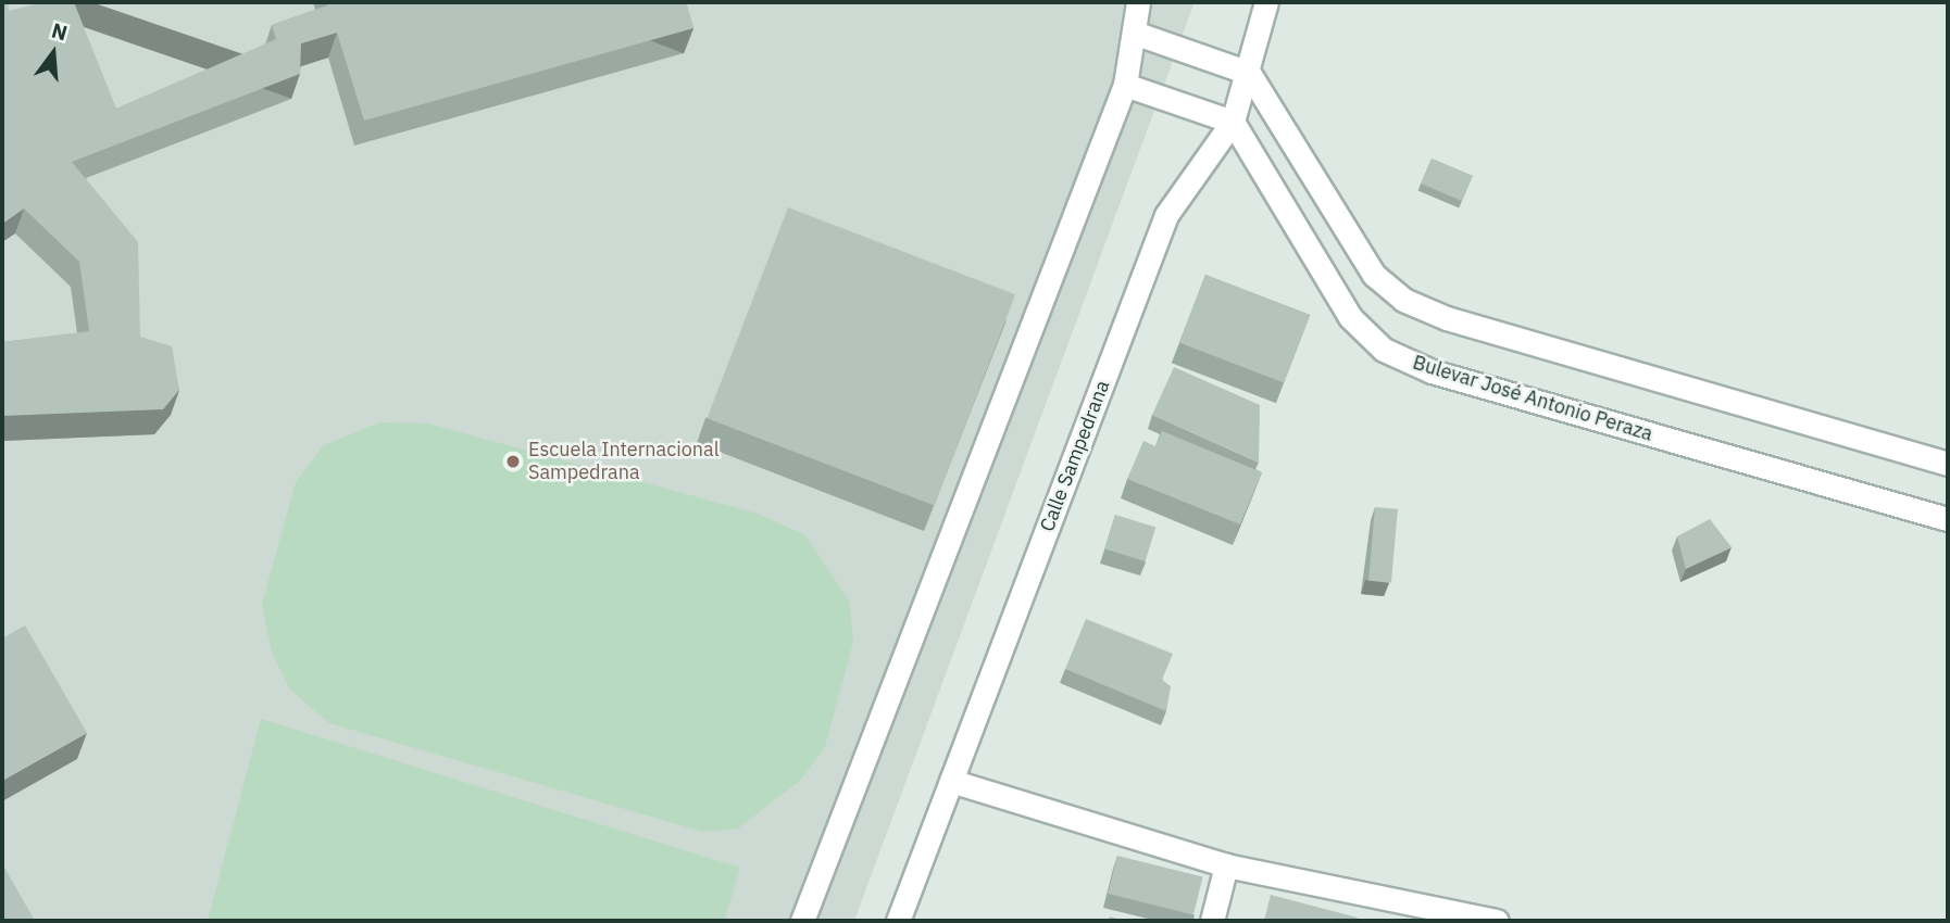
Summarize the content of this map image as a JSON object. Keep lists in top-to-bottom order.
{
  "streets": {
    "street": ["Bulevar José Antonio Peraza", "Calle Sampedrana"]
  },
  "crossings": [
    ["Bulevar José Antonio Peraza", "Calle Sampedrana"]
  ],
  "places": ["Escuela Internacional Sampedrana"],
  "north": "top"
}
